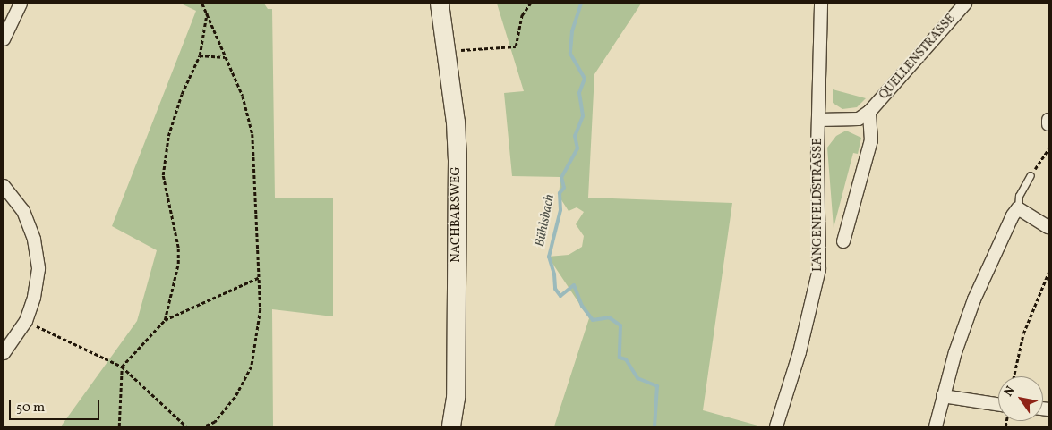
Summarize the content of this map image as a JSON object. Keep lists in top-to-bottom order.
{
  "streets": {
    "street": ["QUELLENSTRASSE", "LANGENFELDSTRASSE", "NACHBARSWEG"]
  },
  "crossings": [
    ["QUELLENSTRASSE", "LANGENFELDSTRASSE"]
  ],
  "water": ["Bühlsbach"],
  "scale_bar": "50 m",
  "north": "top left"
}
